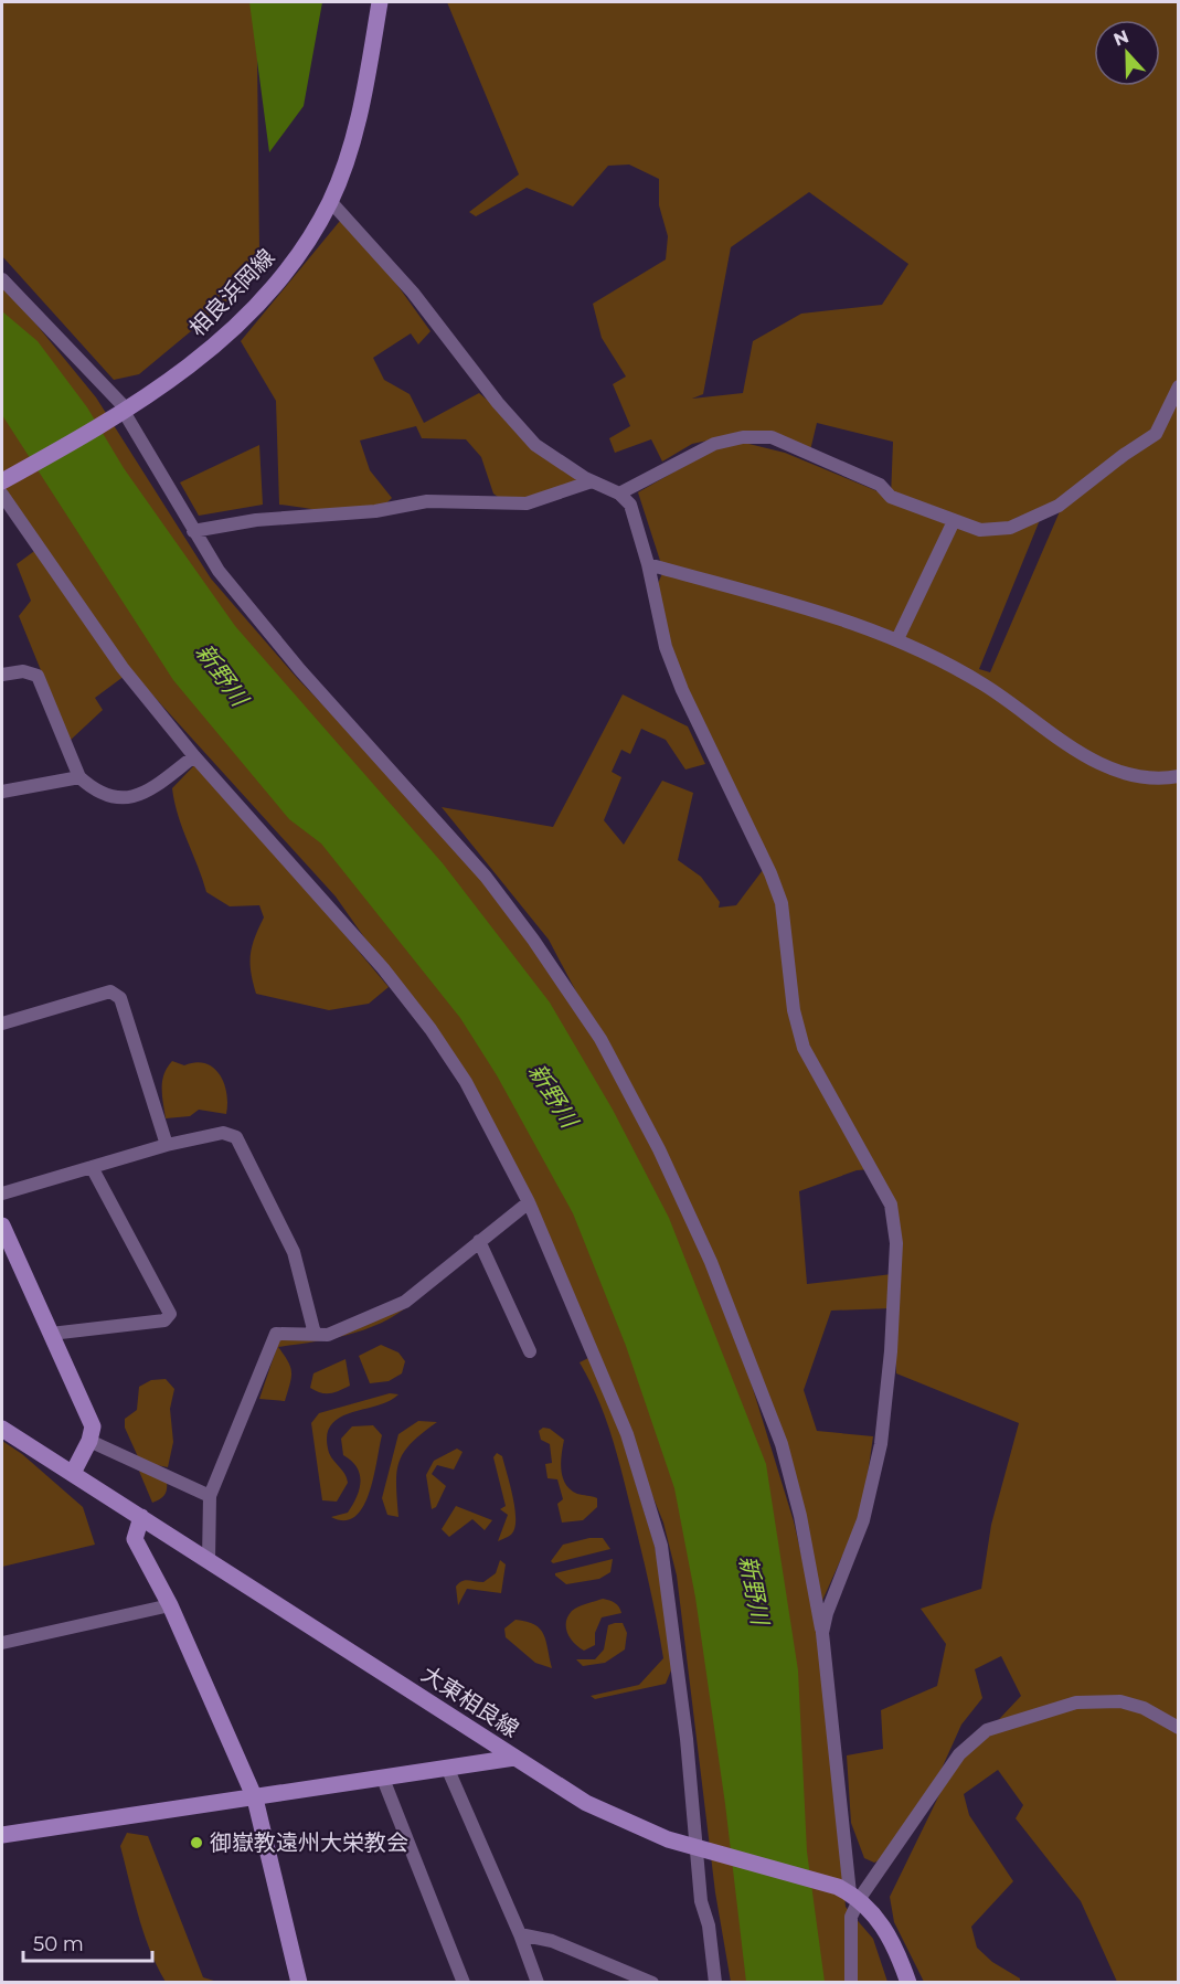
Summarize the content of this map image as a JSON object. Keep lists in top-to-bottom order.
{
  "streets": {
    "main road": ["相良浜岡線", "大東相良線"]
  },
  "water": ["新野川"],
  "places": ["御嶽教遠州大栄教会"],
  "scale_bar": "50 m",
  "north": "top"
}
